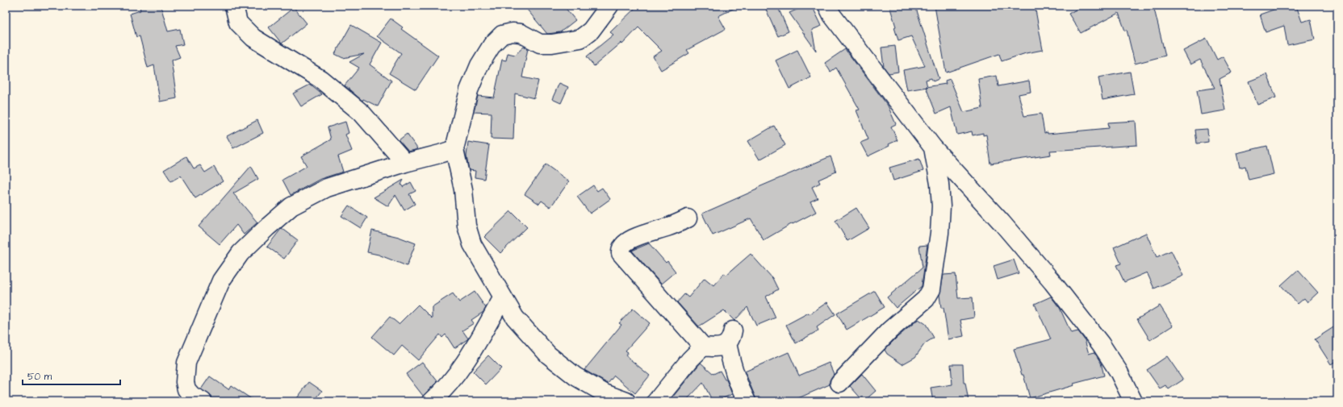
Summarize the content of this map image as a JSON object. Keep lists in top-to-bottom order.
{
  "scale_bar": "50 m"
}
